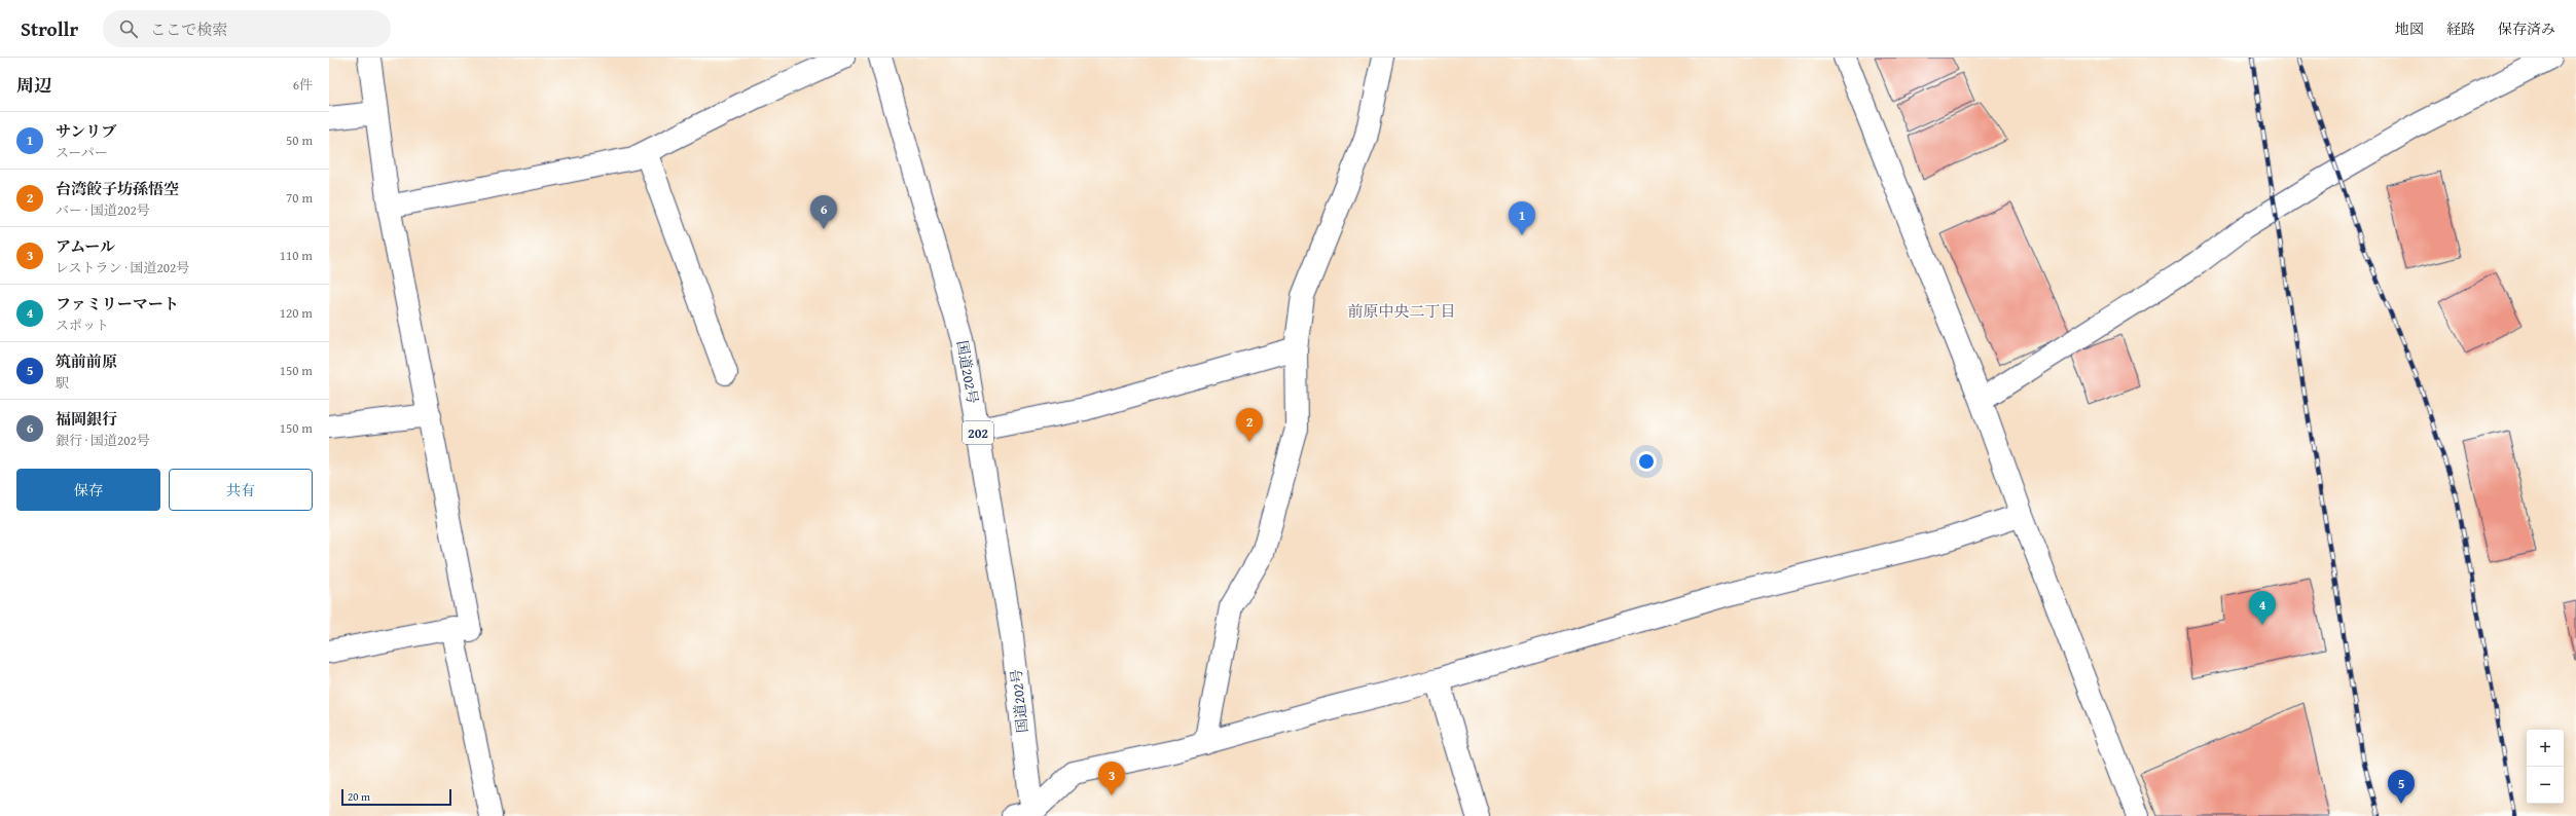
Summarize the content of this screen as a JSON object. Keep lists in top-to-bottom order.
{
  "streets": {
    "main road": ["国道202号", "202"]
  },
  "districts": ["前原中央二丁目"],
  "scale_bar": "20 m",
  "page": {
    "header": "Strollr",
    "search": "ここで検索",
    "nav": ["地図", "経路", "保存済み"],
    "heading": ["周辺", "6件"],
    "list": [
      {
        "mark": "1",
        "name": "サンリブ",
        "note": "スーパー",
        "value": "50 m"
      },
      {
        "mark": "2",
        "name": "台湾餃子坊孫悟空",
        "note": "バー · 国道202号",
        "value": "70 m"
      },
      {
        "mark": "3",
        "name": "アムール",
        "note": "レストラン · 国道202号",
        "value": "110 m"
      },
      {
        "mark": "4",
        "name": "ファミリーマート",
        "note": "スポット",
        "value": "120 m"
      },
      {
        "mark": "5",
        "name": "筑前前原",
        "note": "駅",
        "value": "150 m"
      },
      {
        "mark": "6",
        "name": "福岡銀行",
        "note": "銀行 · 国道202号",
        "value": "150 m"
      }
    ],
    "pins": [
      "6",
      "1",
      "2",
      "4",
      "3",
      "5"
    ],
    "buttons": ["保存", "共有"],
    "map_buttons": ["+", "−"],
    "scale": "20 m"
  }
}
